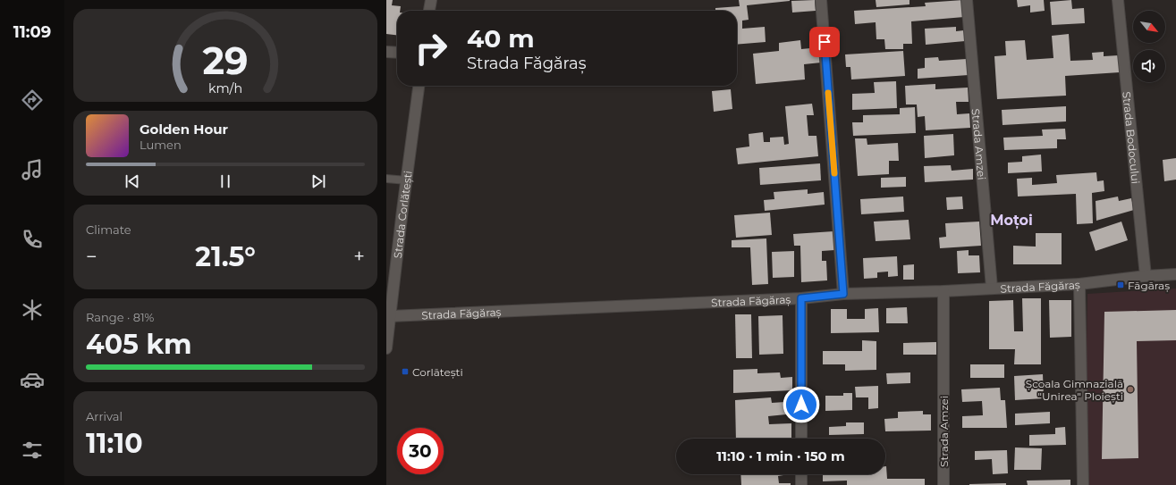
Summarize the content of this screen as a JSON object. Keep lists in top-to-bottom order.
{
  "streets": {
    "street": [
      "Strada Bodocului",
      "Strada Amzei",
      "Strada Corlătești",
      "Strada Făgăraș"
    ]
  },
  "crossings": [
    ["Strada Bodocului", "Strada Făgăraș"],
    ["Strada Amzei", "Strada Făgăraș"],
    ["Strada Corlătești", "Strada Făgăraș"]
  ],
  "districts": ["Moțoi"],
  "places": {
    "transit": ["Făgăraș", "Corlătești"],
    "other": ["Școala Gimnazială \"Unirea\" Ploiești"]
  },
  "north": "bottom right",
  "page": {
    "tabs": "11:09",
    "turn": ["40 m", "Strada Făgăraș"],
    "song": ["Golden Hour", "Lumen"],
    "tile": [
      "Climate",
      ["Range · 81%", "405 km"],
      ["Arrival", "11:10"]
    ],
    "heat": ["−", "21.5°", "+"],
    "limit": "30",
    "trip": "11:10 · 1 min · 150 m",
    "gauge": ["29", "km/h"]
  }
}
